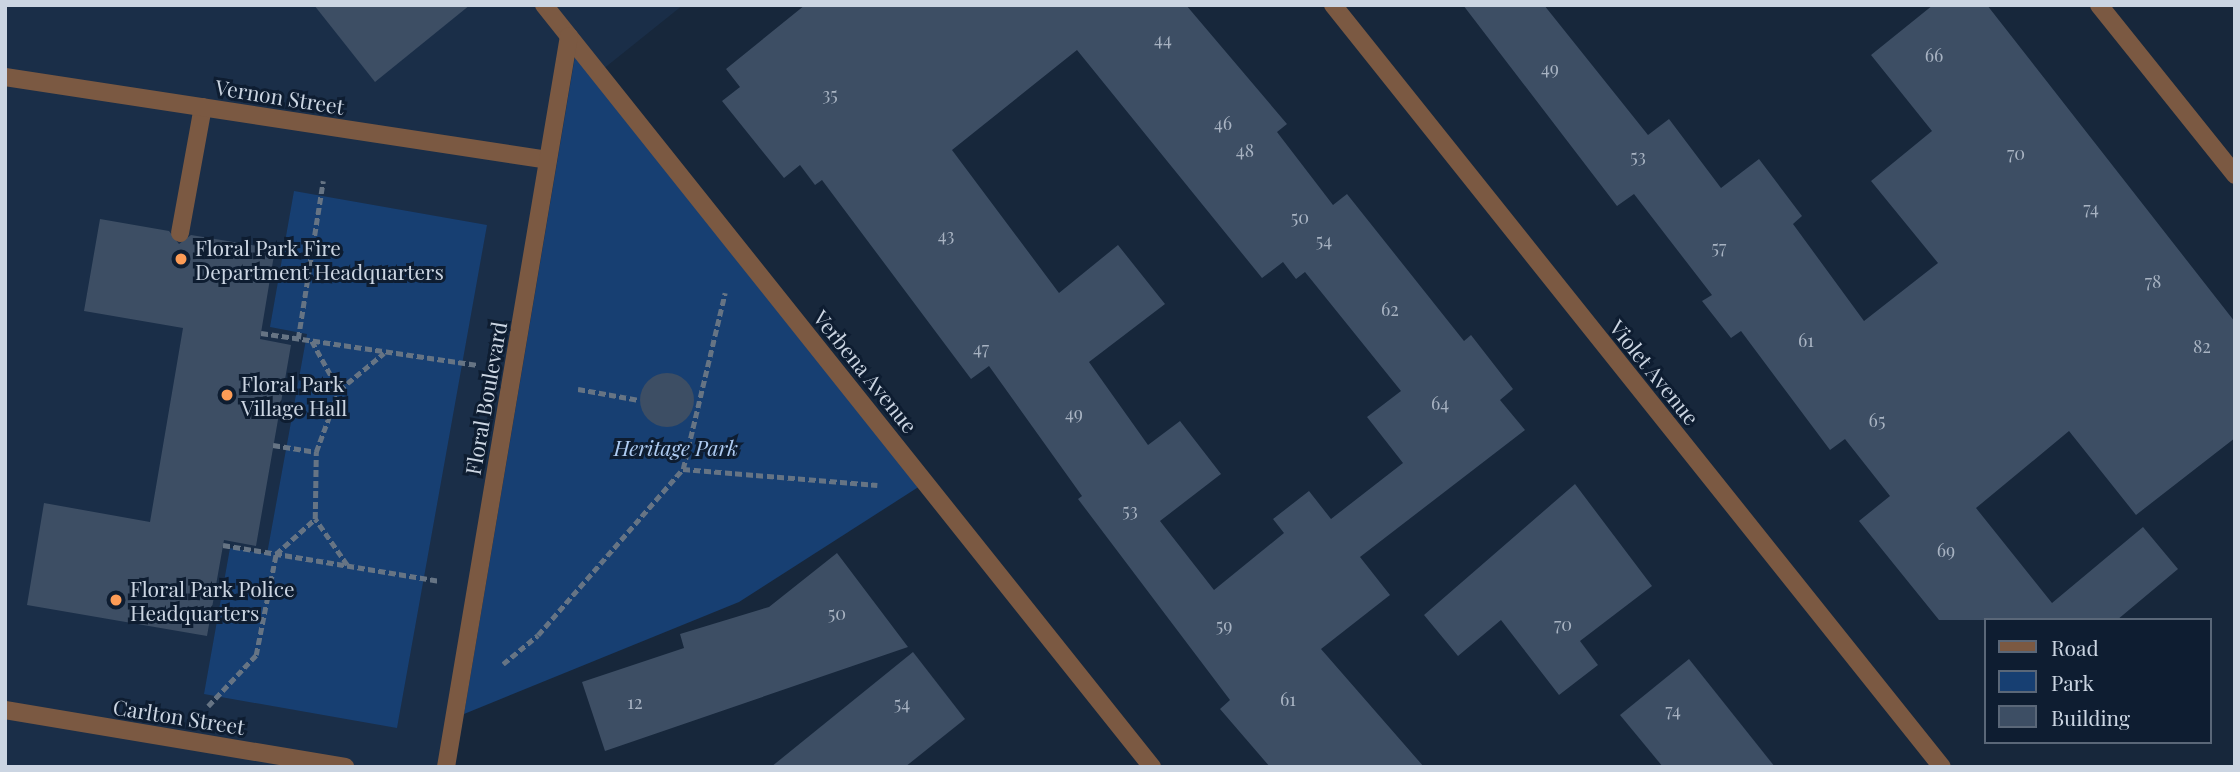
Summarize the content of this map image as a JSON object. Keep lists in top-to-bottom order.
{
  "streets": {
    "street": [
      "Vernon Street",
      "Verbena Avenue",
      "Violet Avenue",
      "Floral Boulevard",
      "Carlton Street"
    ]
  },
  "crossings": [
    ["Vernon Street", "Floral Boulevard"],
    ["Verbena Avenue", "Floral Boulevard"]
  ],
  "parks": ["Heritage Park"],
  "places": ["Floral Park Fire Department Headquarters", "Floral Park Village Hall", "Floral Park Police Headquarters"],
  "house_numbers": [
    "44",
    "66",
    "49",
    "35",
    "46",
    "48",
    "70",
    "53",
    "74",
    "50",
    "43",
    "54",
    "57",
    "78",
    "62",
    "61",
    "82",
    "47",
    "64",
    "49",
    "65",
    "53",
    "69",
    "50",
    "70",
    "59",
    "61",
    "12",
    "54",
    "74"
  ],
  "legend": ["Road", "Park", "Building"]
}
